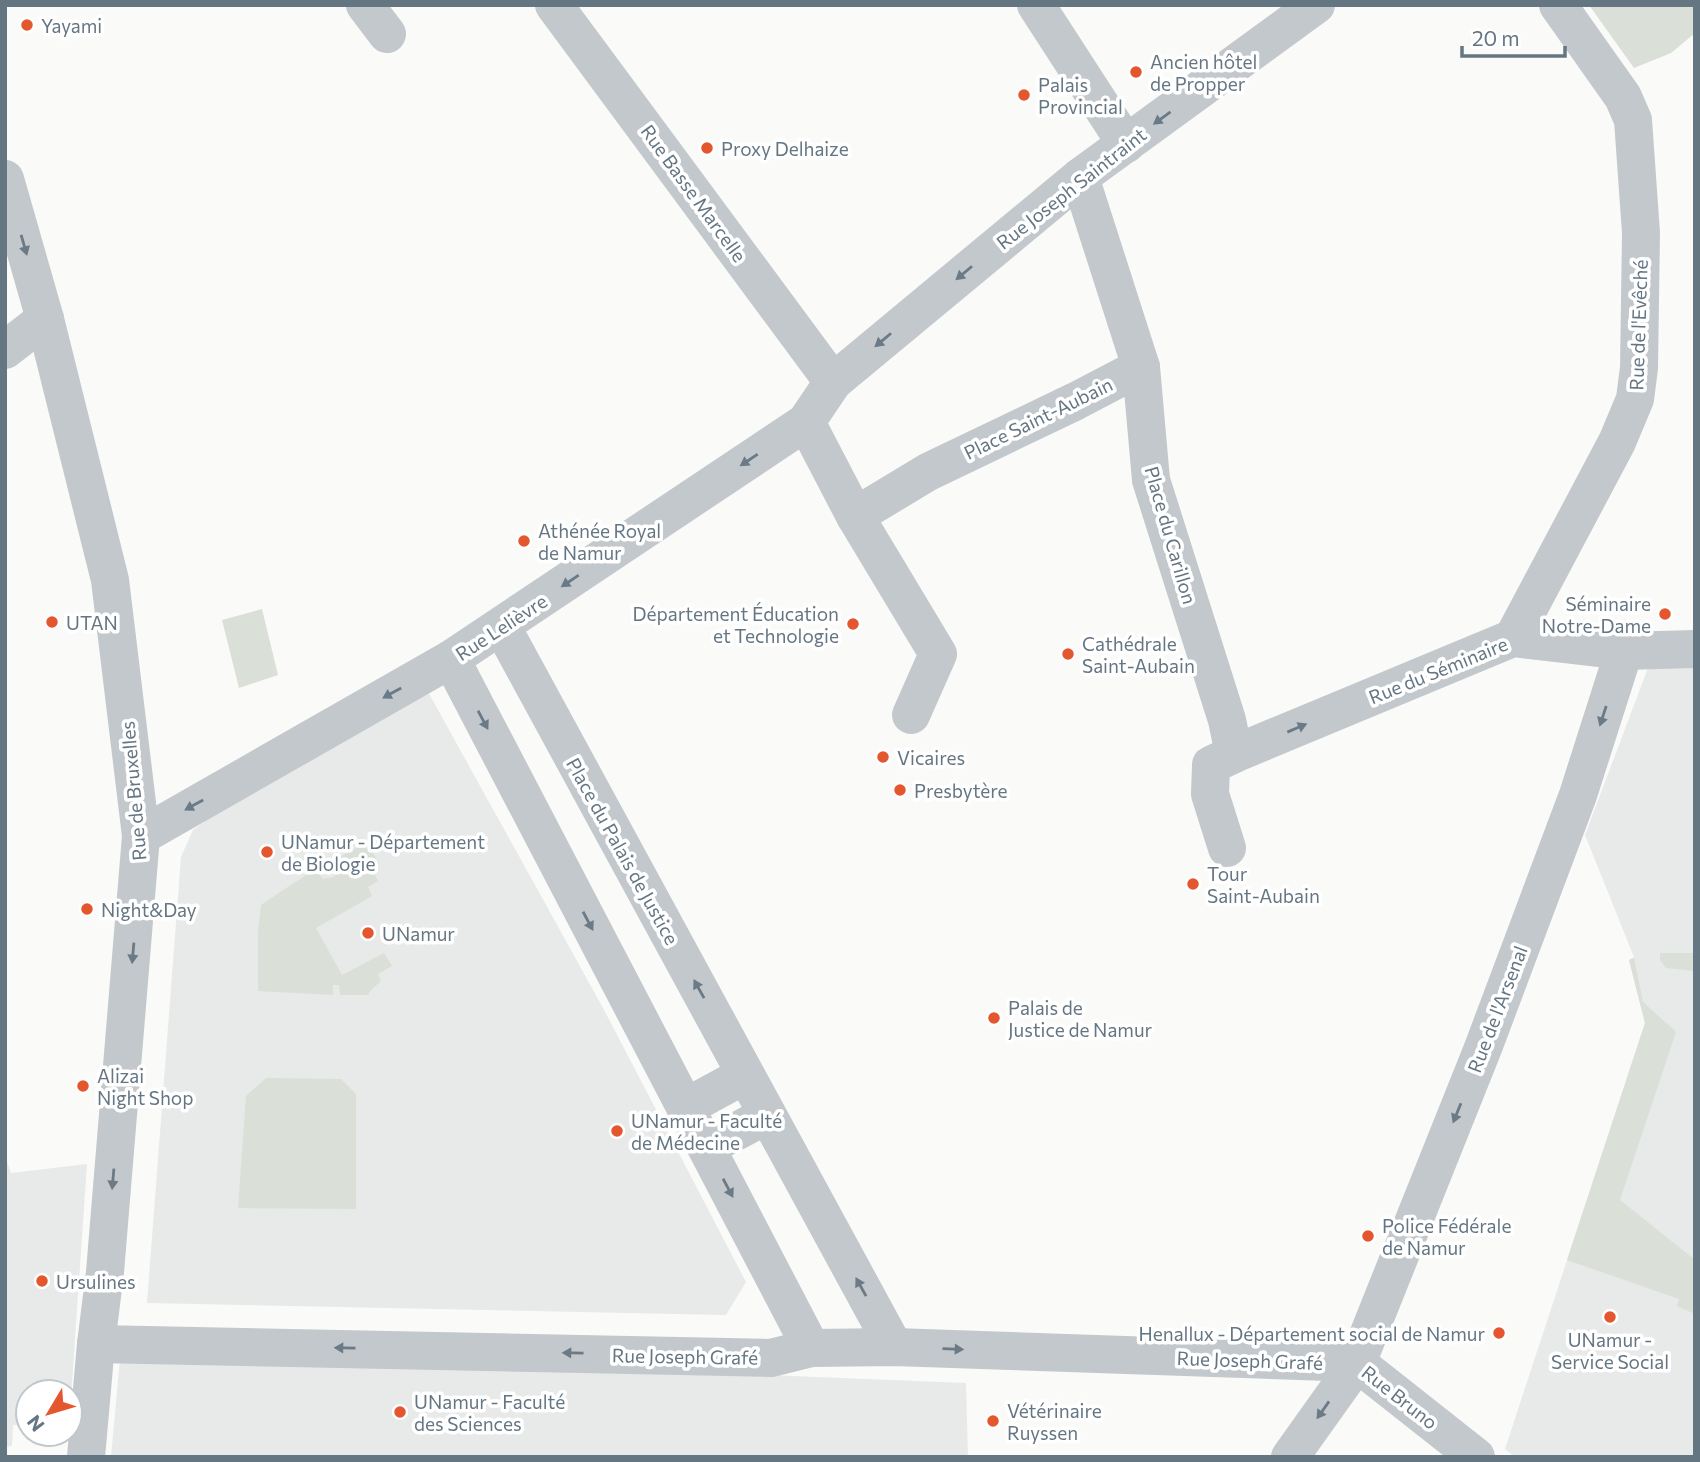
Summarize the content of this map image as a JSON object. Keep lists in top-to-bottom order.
{
  "streets": {
    "street": [
      "Rue Joseph Saintraint",
      "Rue Basse Marcelle",
      "Rue de l'Evêché",
      "Place Saint-Aubain",
      "Place du Carillon",
      "Rue Lelièvre",
      "Rue du Séminaire",
      "Rue de Bruxelles",
      "Place du Palais de Justice",
      "Rue de l'Arsenal",
      "Rue Joseph Grafé",
      "Rue Bruno"
    ]
  },
  "crossings": [
    ["Rue Joseph Saintraint", "Rue Basse Marcelle"],
    ["Rue Joseph Saintraint", "Rue Lelièvre"],
    ["Rue Basse Marcelle", "Rue Lelièvre"],
    ["Rue de l'Evêché", "Rue du Séminaire"],
    ["Place Saint-Aubain", "Place du Carillon"],
    ["Place du Carillon", "Rue du Séminaire"],
    ["Rue Lelièvre", "Rue de Bruxelles"],
    ["Rue Lelièvre", "Place du Palais de Justice"],
    ["Rue du Séminaire", "Rue de l'Arsenal"],
    ["Rue de Bruxelles", "Rue Joseph Grafé"],
    ["Place du Palais de Justice", "Rue Joseph Grafé"],
    ["Rue de l'Arsenal", "Rue Joseph Grafé"],
    ["Rue de l'Arsenal", "Rue Bruno"],
    ["Rue Joseph Grafé", "Rue Bruno"]
  ],
  "one_way": [
    "Rue Joseph Saintraint",
    "Rue Lelièvre",
    "Rue du Séminaire",
    "Rue de Bruxelles",
    "Rue de l'Arsenal"
  ],
  "places": [
    "Yayami",
    "Ancien hôtel de Propper",
    "Palais Provincial",
    "Proxy Delhaize",
    "Athénée Royal de Namur",
    "Séminaire Notre-Dame",
    "UTAN",
    "Département Éducation et Technologie",
    "Cathédrale Saint-Aubain",
    "Vicaires",
    "Presbytère",
    "UNamur - Département de Biologie",
    "Tour Saint-Aubain",
    "Night&Day",
    "UNamur",
    "Palais de Justice de Namur",
    "Alizai Night Shop",
    "UNamur - Faculté de Médecine",
    "Police Fédérale de Namur",
    "Ursulines",
    "UNamur - Service Social",
    "Henallux - Département social de Namur",
    "UNamur - Faculté des Sciences",
    "Vétérinaire Ruyssen"
  ],
  "scale_bar": "20 m",
  "north": "bottom left"
}
